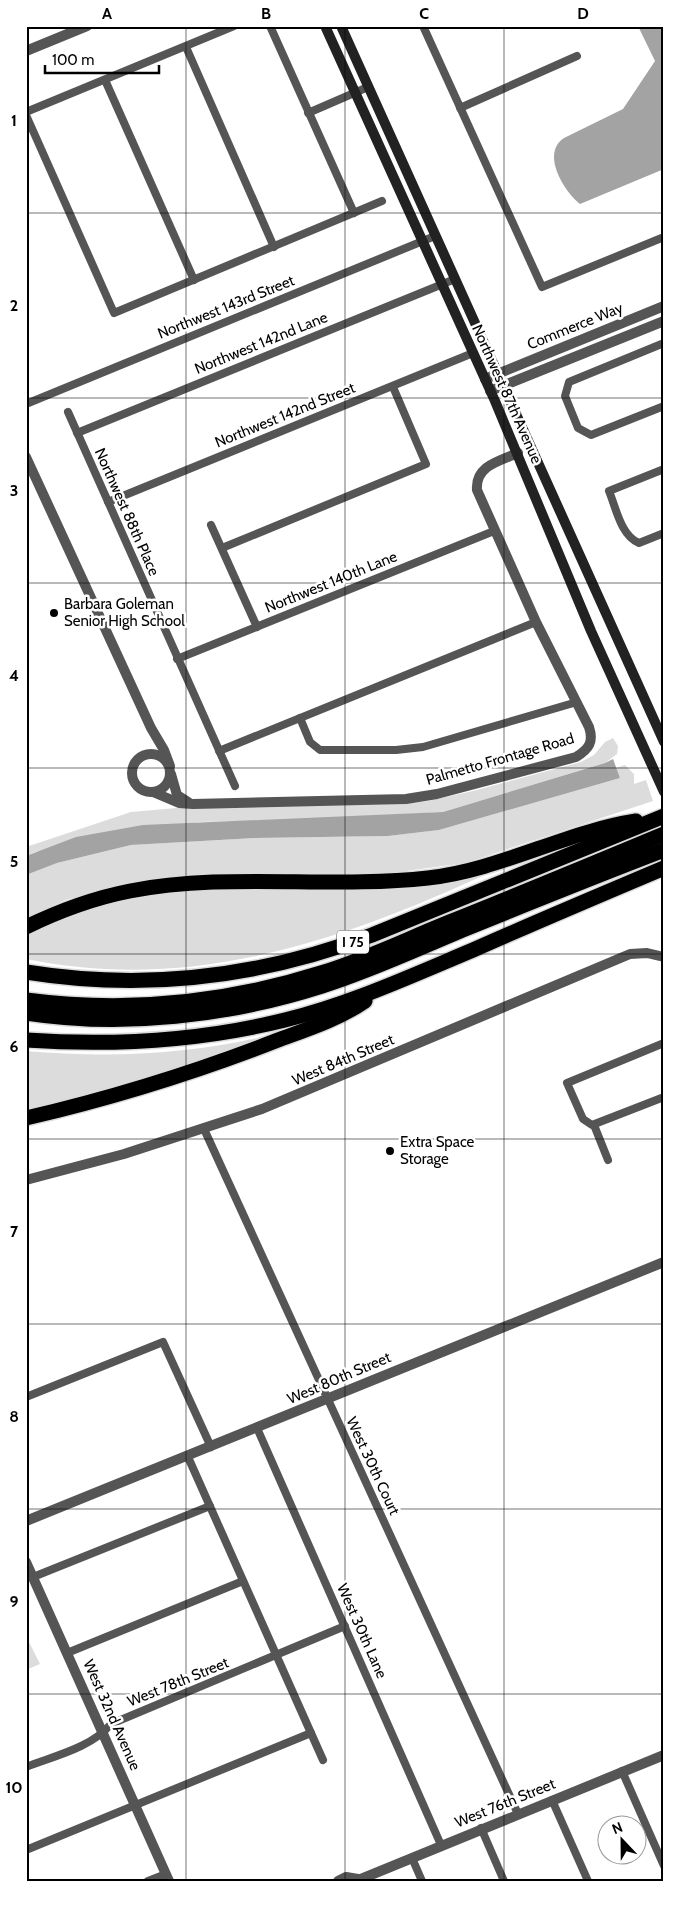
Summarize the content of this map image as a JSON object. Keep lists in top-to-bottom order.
{
  "streets": {
    "highway": ["I 75"],
    "main road": ["Northwest 87th Avenue"],
    "street": [
      "Northwest 143rd Street",
      "Commerce Way",
      "Northwest 142nd Lane",
      "Northwest 142nd Street",
      "Northwest 88th Place",
      "Northwest 140th Lane",
      "Palmetto Frontage Road",
      "West 84th Street",
      "West 80th Street",
      "West 30th Court",
      "West 30th Lane",
      "West 78th Street",
      "West 32nd Avenue",
      "West 76th Street"
    ]
  },
  "crossings": [
    ["Northwest 143rd Street", "Northwest 87th Avenue"],
    ["Commerce Way", "Northwest 87th Avenue"],
    ["Northwest 142nd Lane", "Northwest 87th Avenue"],
    ["Northwest 142nd Lane", "Northwest 88th Place"],
    ["Northwest 87th Avenue", "Northwest 142nd Street"],
    ["Northwest 87th Avenue", "Palmetto Frontage Road"],
    ["Northwest 142nd Street", "Northwest 88th Place"],
    ["Northwest 88th Place", "Northwest 140th Lane"],
    ["Northwest 140th Lane", "Palmetto Frontage Road"],
    ["West 84th Street", "West 30th Court"],
    ["West 80th Street", "West 30th Court"],
    ["West 80th Street", "West 30th Lane"],
    ["West 30th Court", "West 76th Street"],
    ["West 30th Lane", "West 78th Street"],
    ["West 30th Lane", "West 76th Street"],
    ["West 78th Street", "West 32nd Avenue"]
  ],
  "places": ["Barbara Goleman Senior High School", "Extra Space Storage"],
  "scale_bar": "100 m",
  "north": "top",
  "grid": {
    "columns": [
      "A",
      "B",
      "C",
      "D"
    ],
    "rows": [
      "1",
      "2",
      "3",
      "4",
      "5",
      "6",
      "7",
      "8",
      "9",
      "10"
    ]
  }
}
